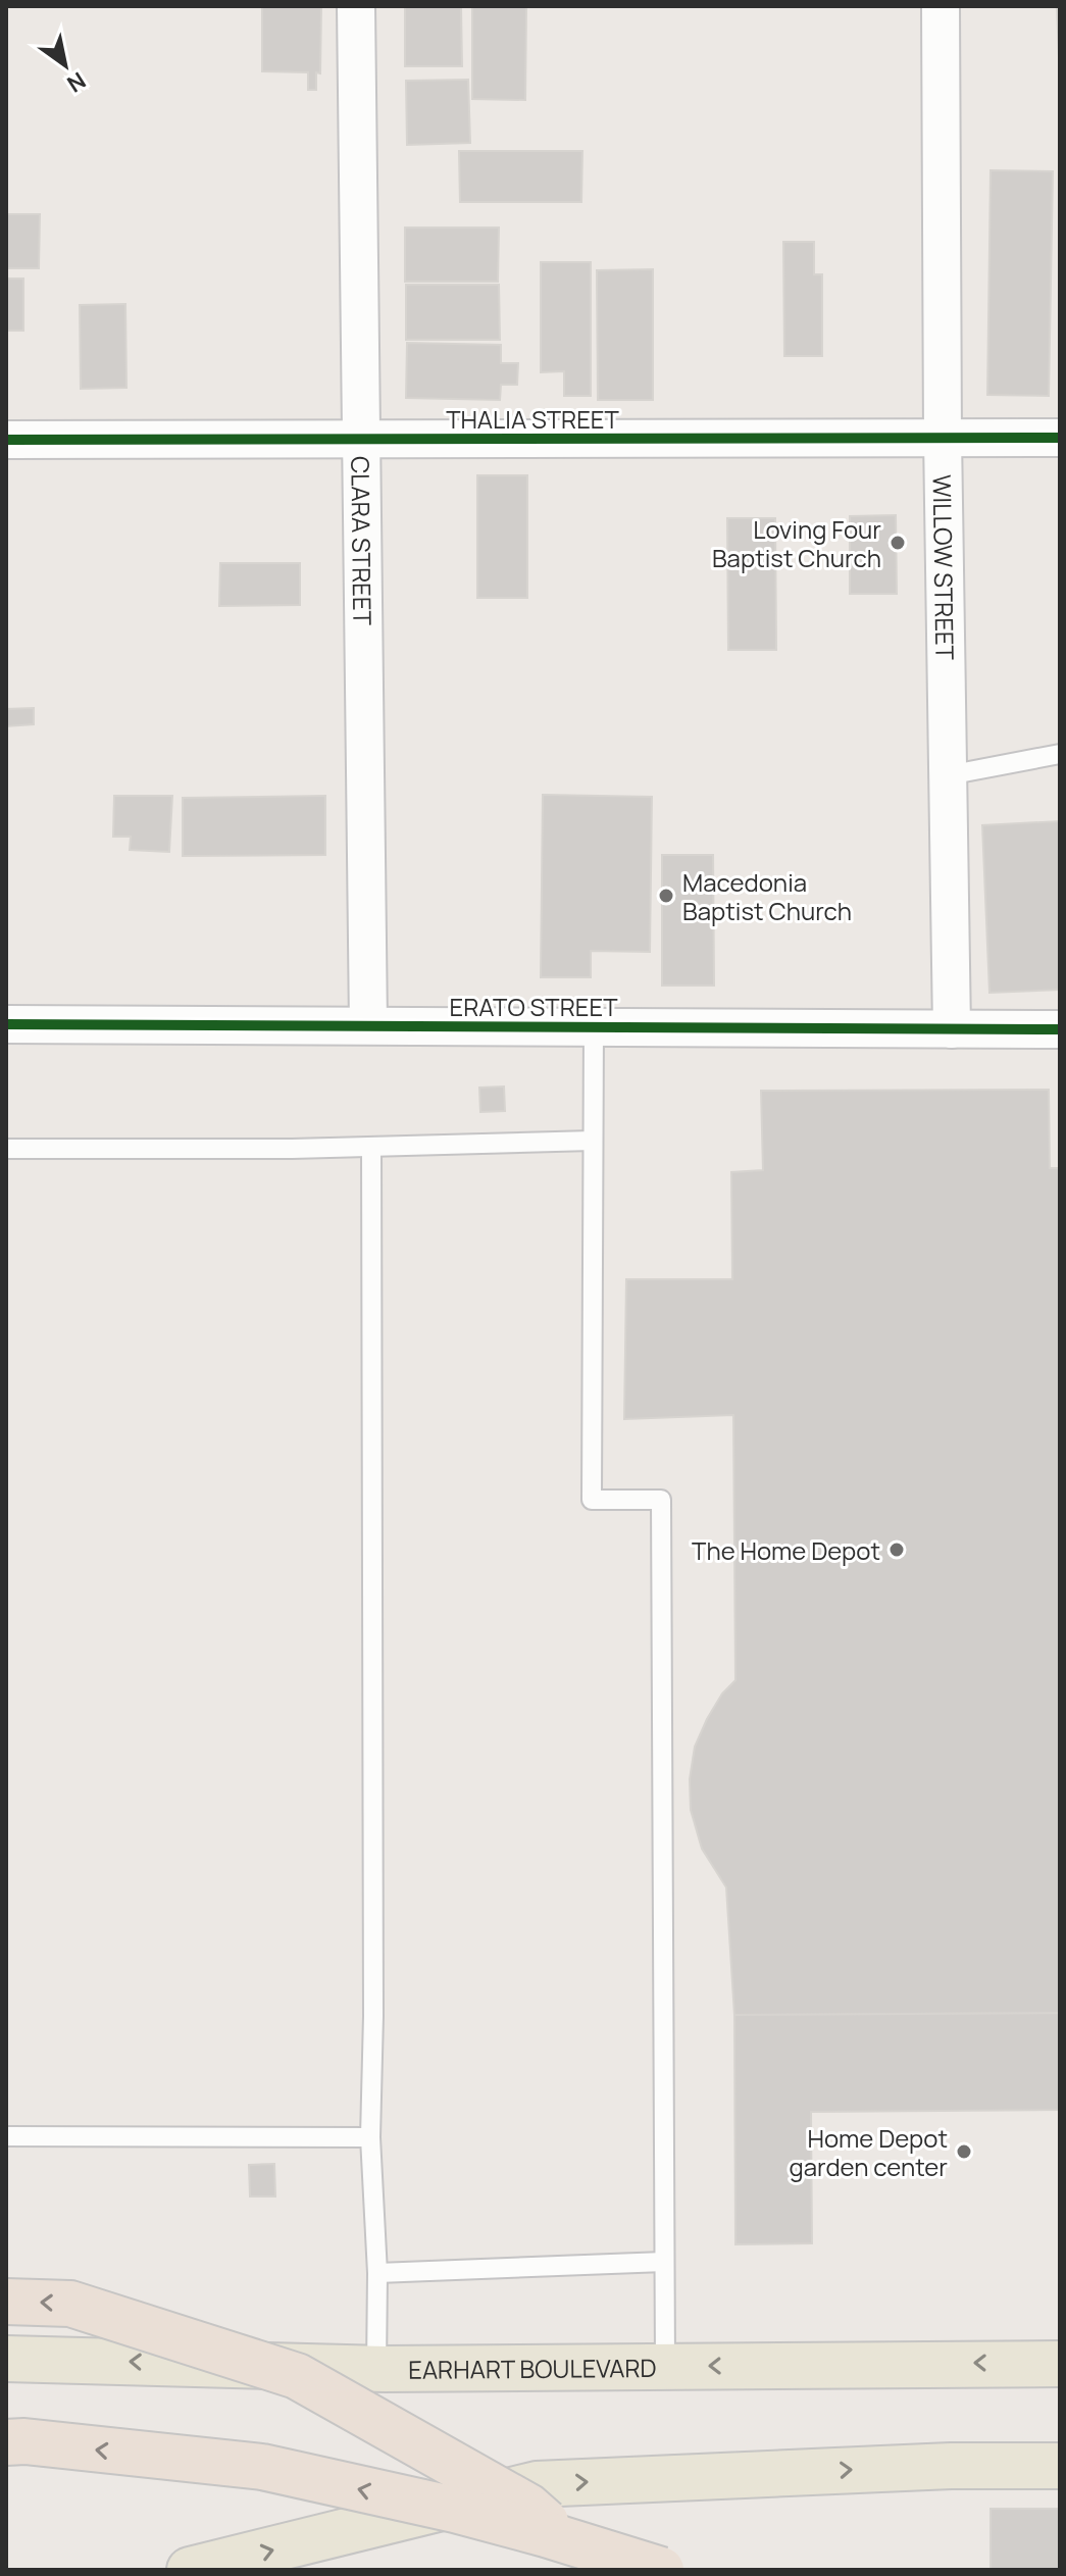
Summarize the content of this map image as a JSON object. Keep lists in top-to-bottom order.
{
  "streets": {
    "main road": ["EARHART BOULEVARD"],
    "street": [
      "THALIA STREET",
      "CLARA STREET",
      "WILLOW STREET",
      "ERATO STREET"
    ]
  },
  "crossings": [
    ["THALIA STREET", "CLARA STREET"],
    ["THALIA STREET", "WILLOW STREET"],
    ["CLARA STREET", "ERATO STREET"],
    ["WILLOW STREET", "ERATO STREET"]
  ],
  "places": [
    "Loving Four Baptist Church",
    "Macedonia Baptist Church",
    "The Home Depot",
    "Home Depot garden center"
  ],
  "north": "bottom right"
}
